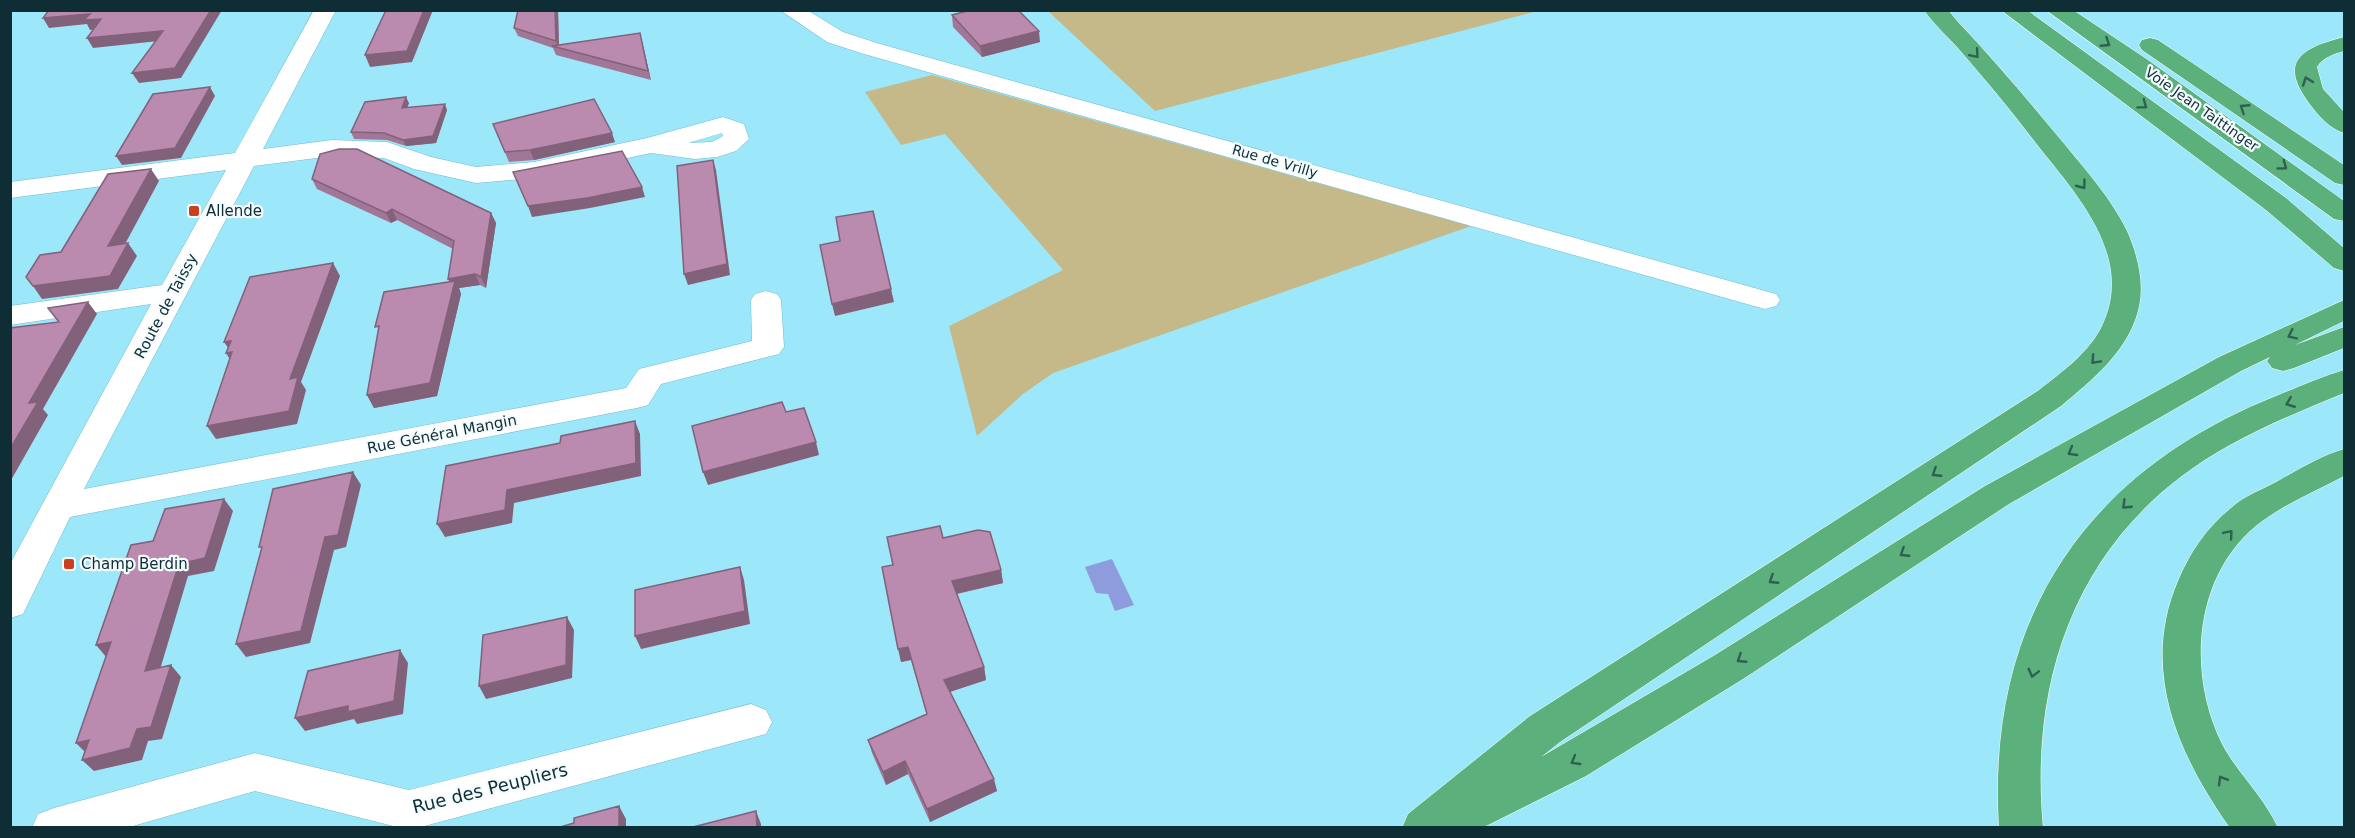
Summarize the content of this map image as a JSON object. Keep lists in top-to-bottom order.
{
  "streets": {
    "highway": ["Voie Jean Taittinger"],
    "street": [
      "Rue de Vrilly",
      "Route de Taissy",
      "Rue Général Mangin",
      "Rue des Peupliers"
    ]
  },
  "crossings": [
    ["Route de Taissy", "Rue Général Mangin"]
  ],
  "places": {
    "transit": ["Allende", "Champ Berdin"]
  }
}
